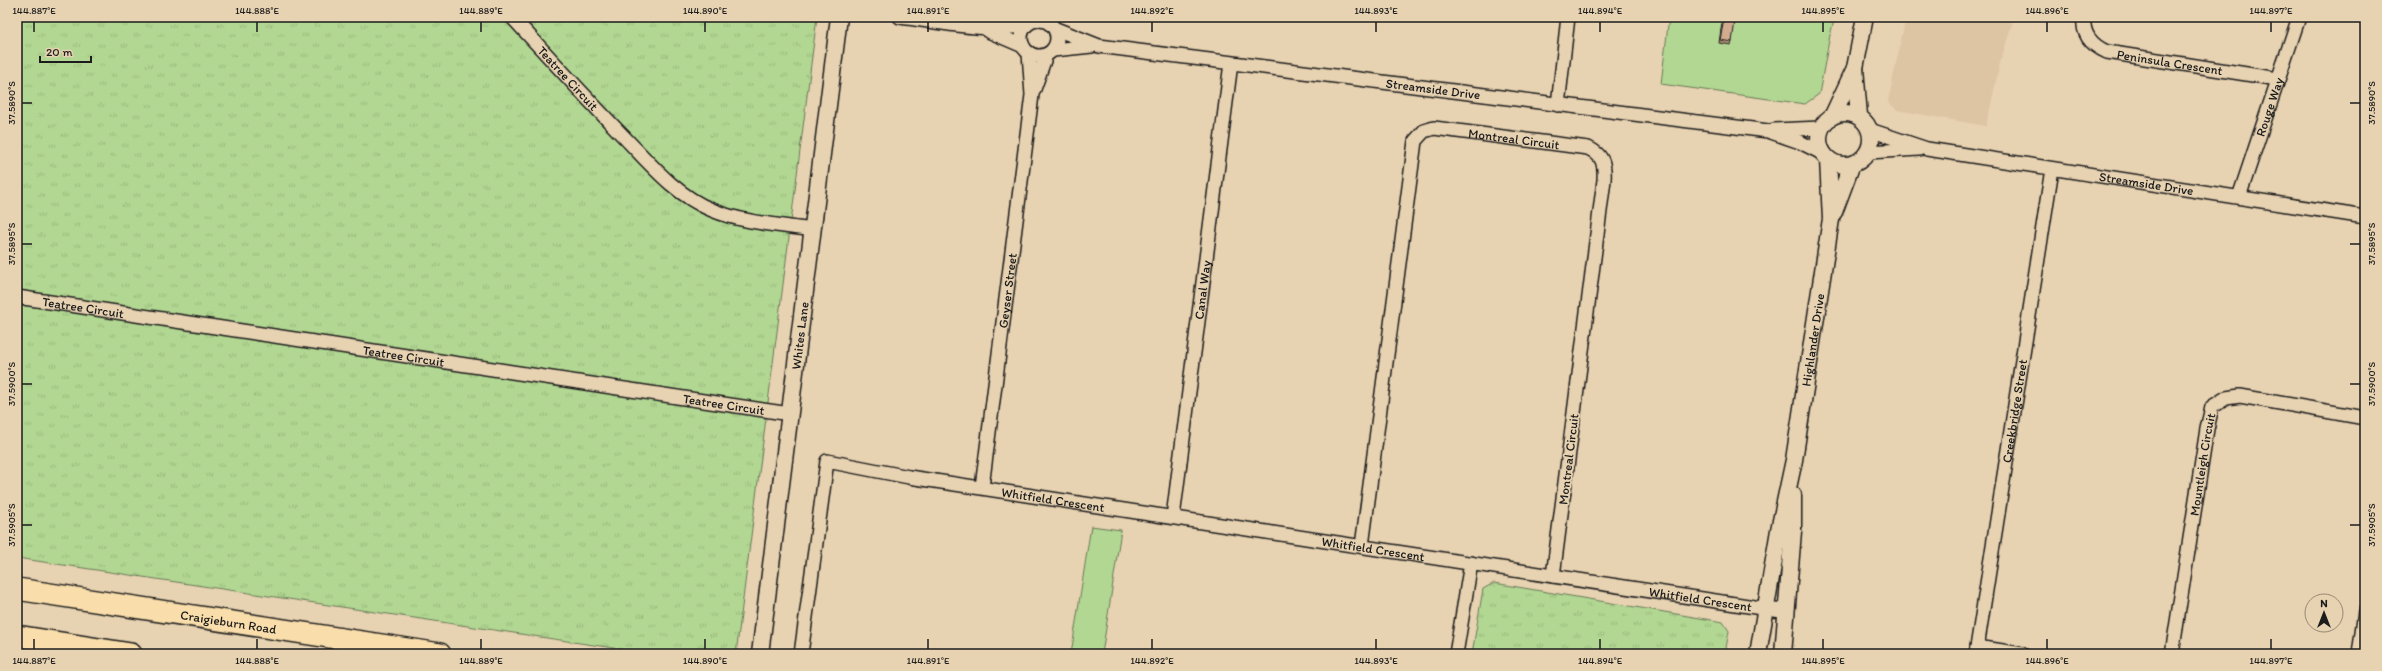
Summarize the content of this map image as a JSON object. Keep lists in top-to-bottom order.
{
  "streets": {
    "main road": ["Craigieburn Road"],
    "street": [
      "Peninsula Crescent",
      "Teatree Circuit",
      "Streamside Drive",
      "Rouge Way",
      "Montreal Circuit",
      "Canal Way",
      "Geyser Street",
      "Whites Lane",
      "Highlander Drive",
      "Creekbridge Street",
      "Mountleigh Circuit",
      "Whitfield Crescent"
    ]
  },
  "crossings": [
    ["Peninsula Crescent", "Rouge Way"],
    ["Teatree Circuit", "Whites Lane"],
    ["Streamside Drive", "Rouge Way"],
    ["Streamside Drive", "Canal Way"],
    ["Streamside Drive", "Geyser Street"],
    ["Streamside Drive", "Highlander Drive"],
    ["Streamside Drive", "Creekbridge Street"],
    ["Montreal Circuit", "Whitfield Crescent"],
    ["Canal Way", "Whitfield Crescent"],
    ["Geyser Street", "Whitfield Crescent"],
    ["Highlander Drive", "Whitfield Crescent"]
  ],
  "scale_bar": "20 m",
  "north": "top",
  "coordinates": [
    "144.887°E",
    "144.888°E",
    "144.889°E",
    "144.890°E",
    "144.891°E",
    "144.892°E",
    "144.893°E",
    "144.894°E",
    "144.895°E",
    "144.896°E",
    "144.897°E",
    "37.5890°S",
    "37.5895°S",
    "37.5900°S",
    "37.5905°S"
  ]
}
